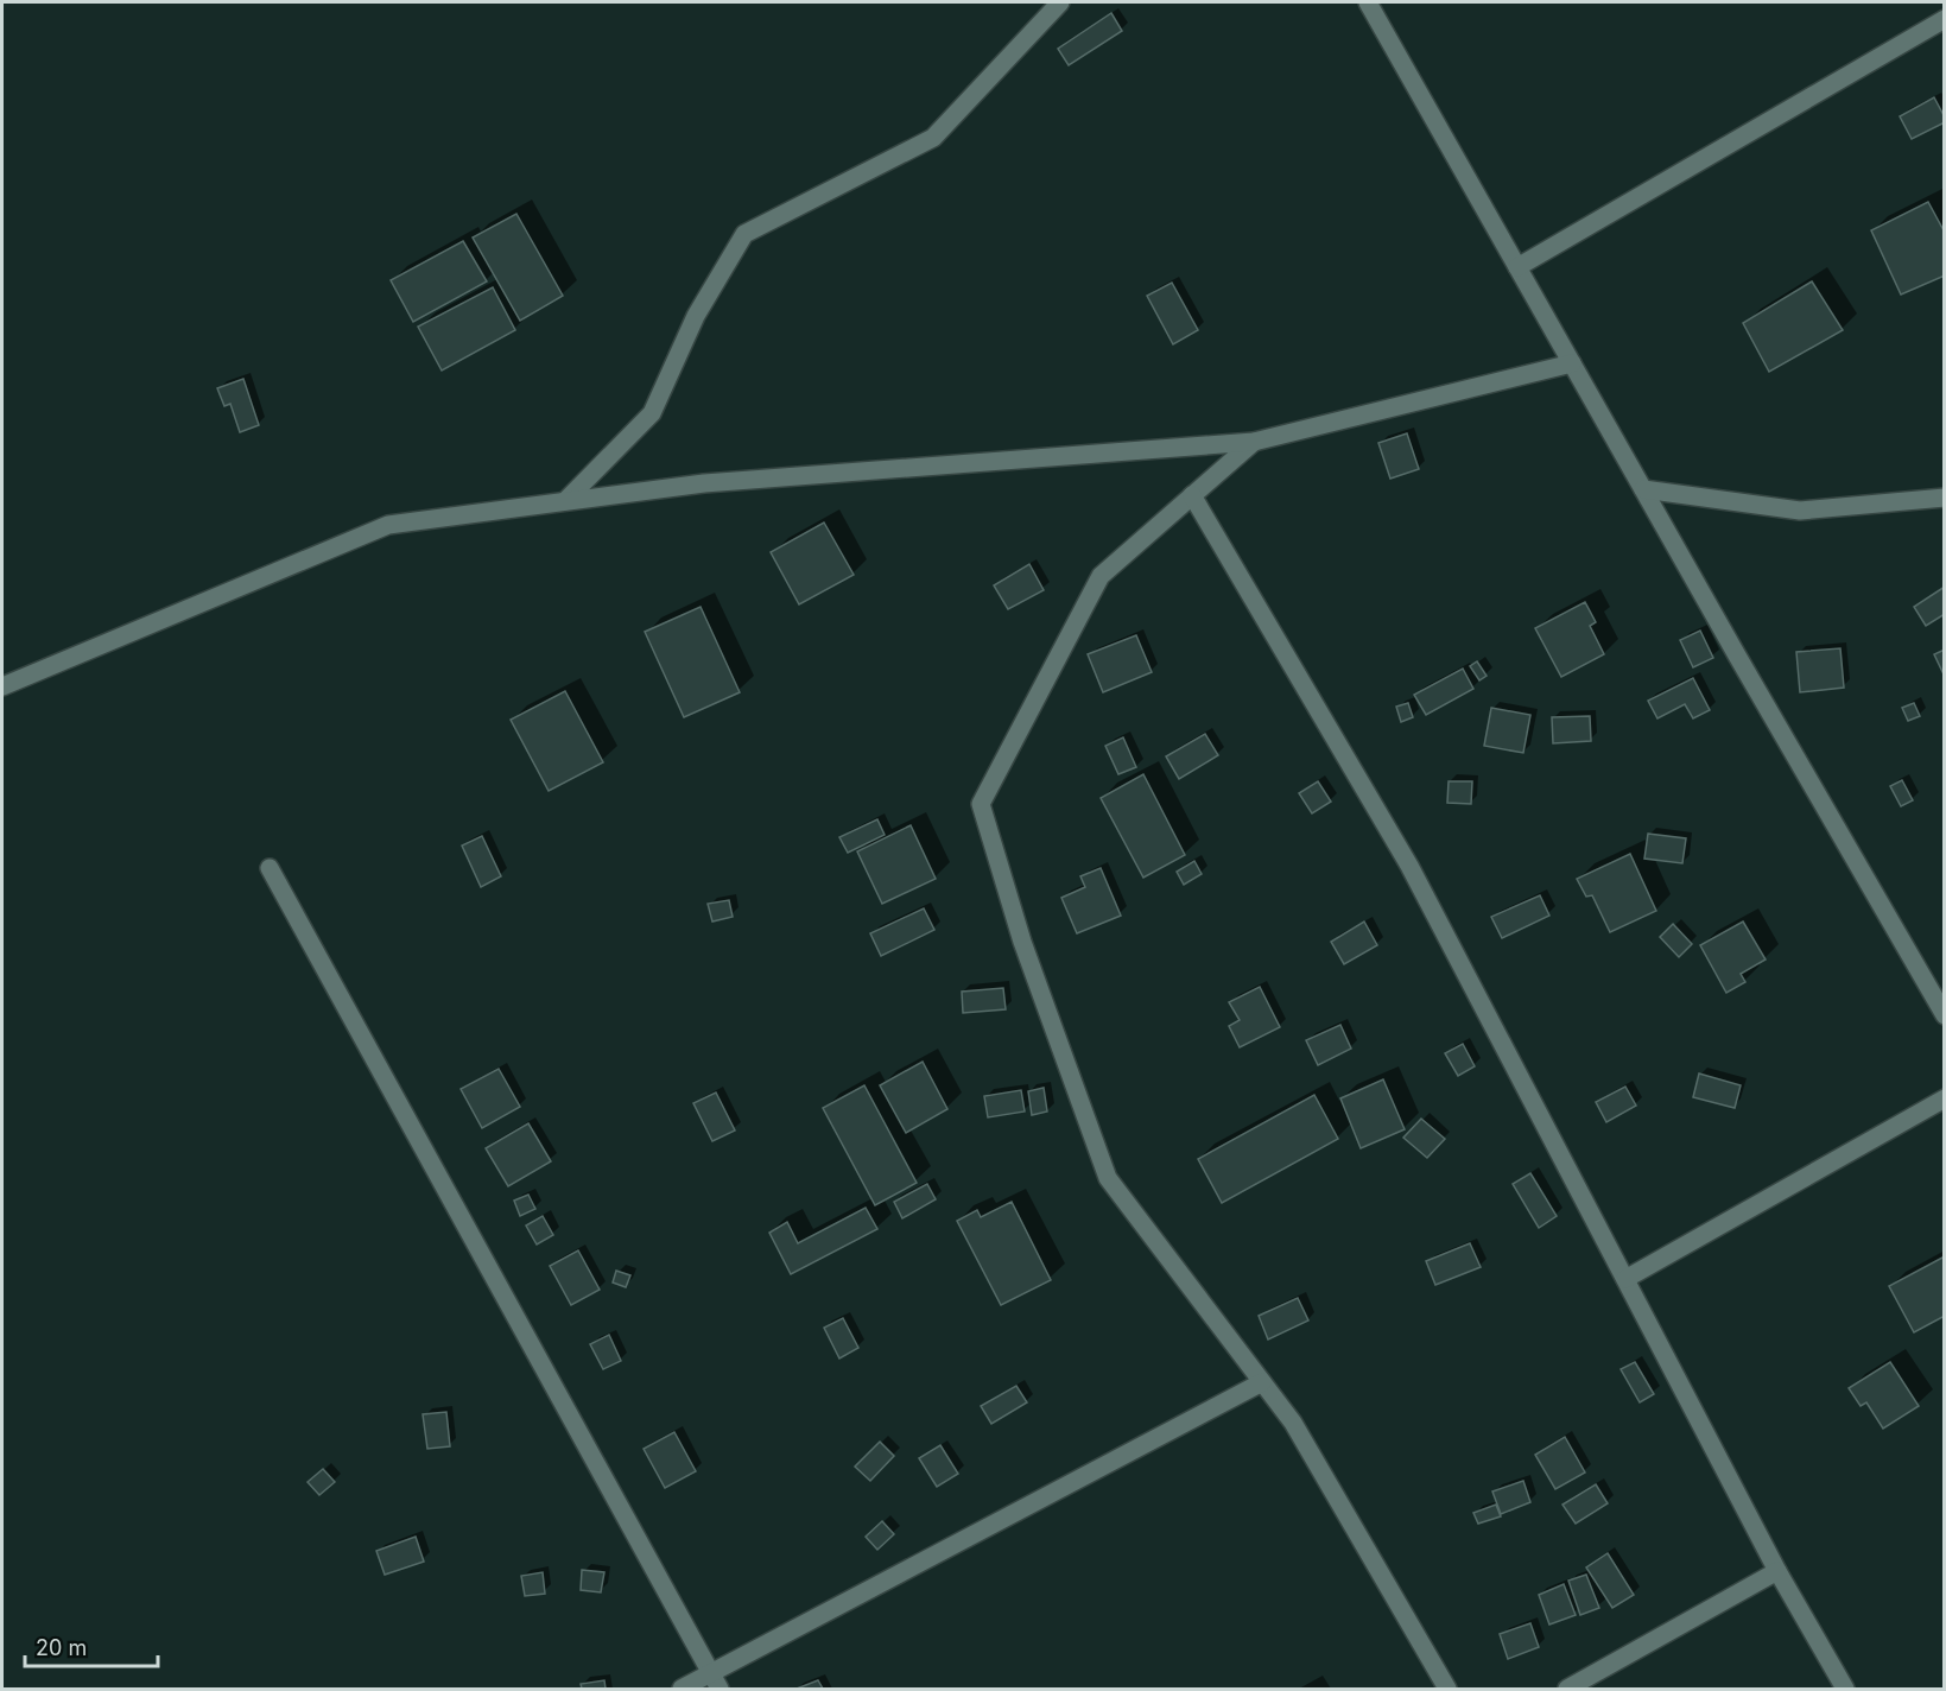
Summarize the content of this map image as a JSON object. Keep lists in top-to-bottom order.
{
  "scale_bar": "20 m"
}
